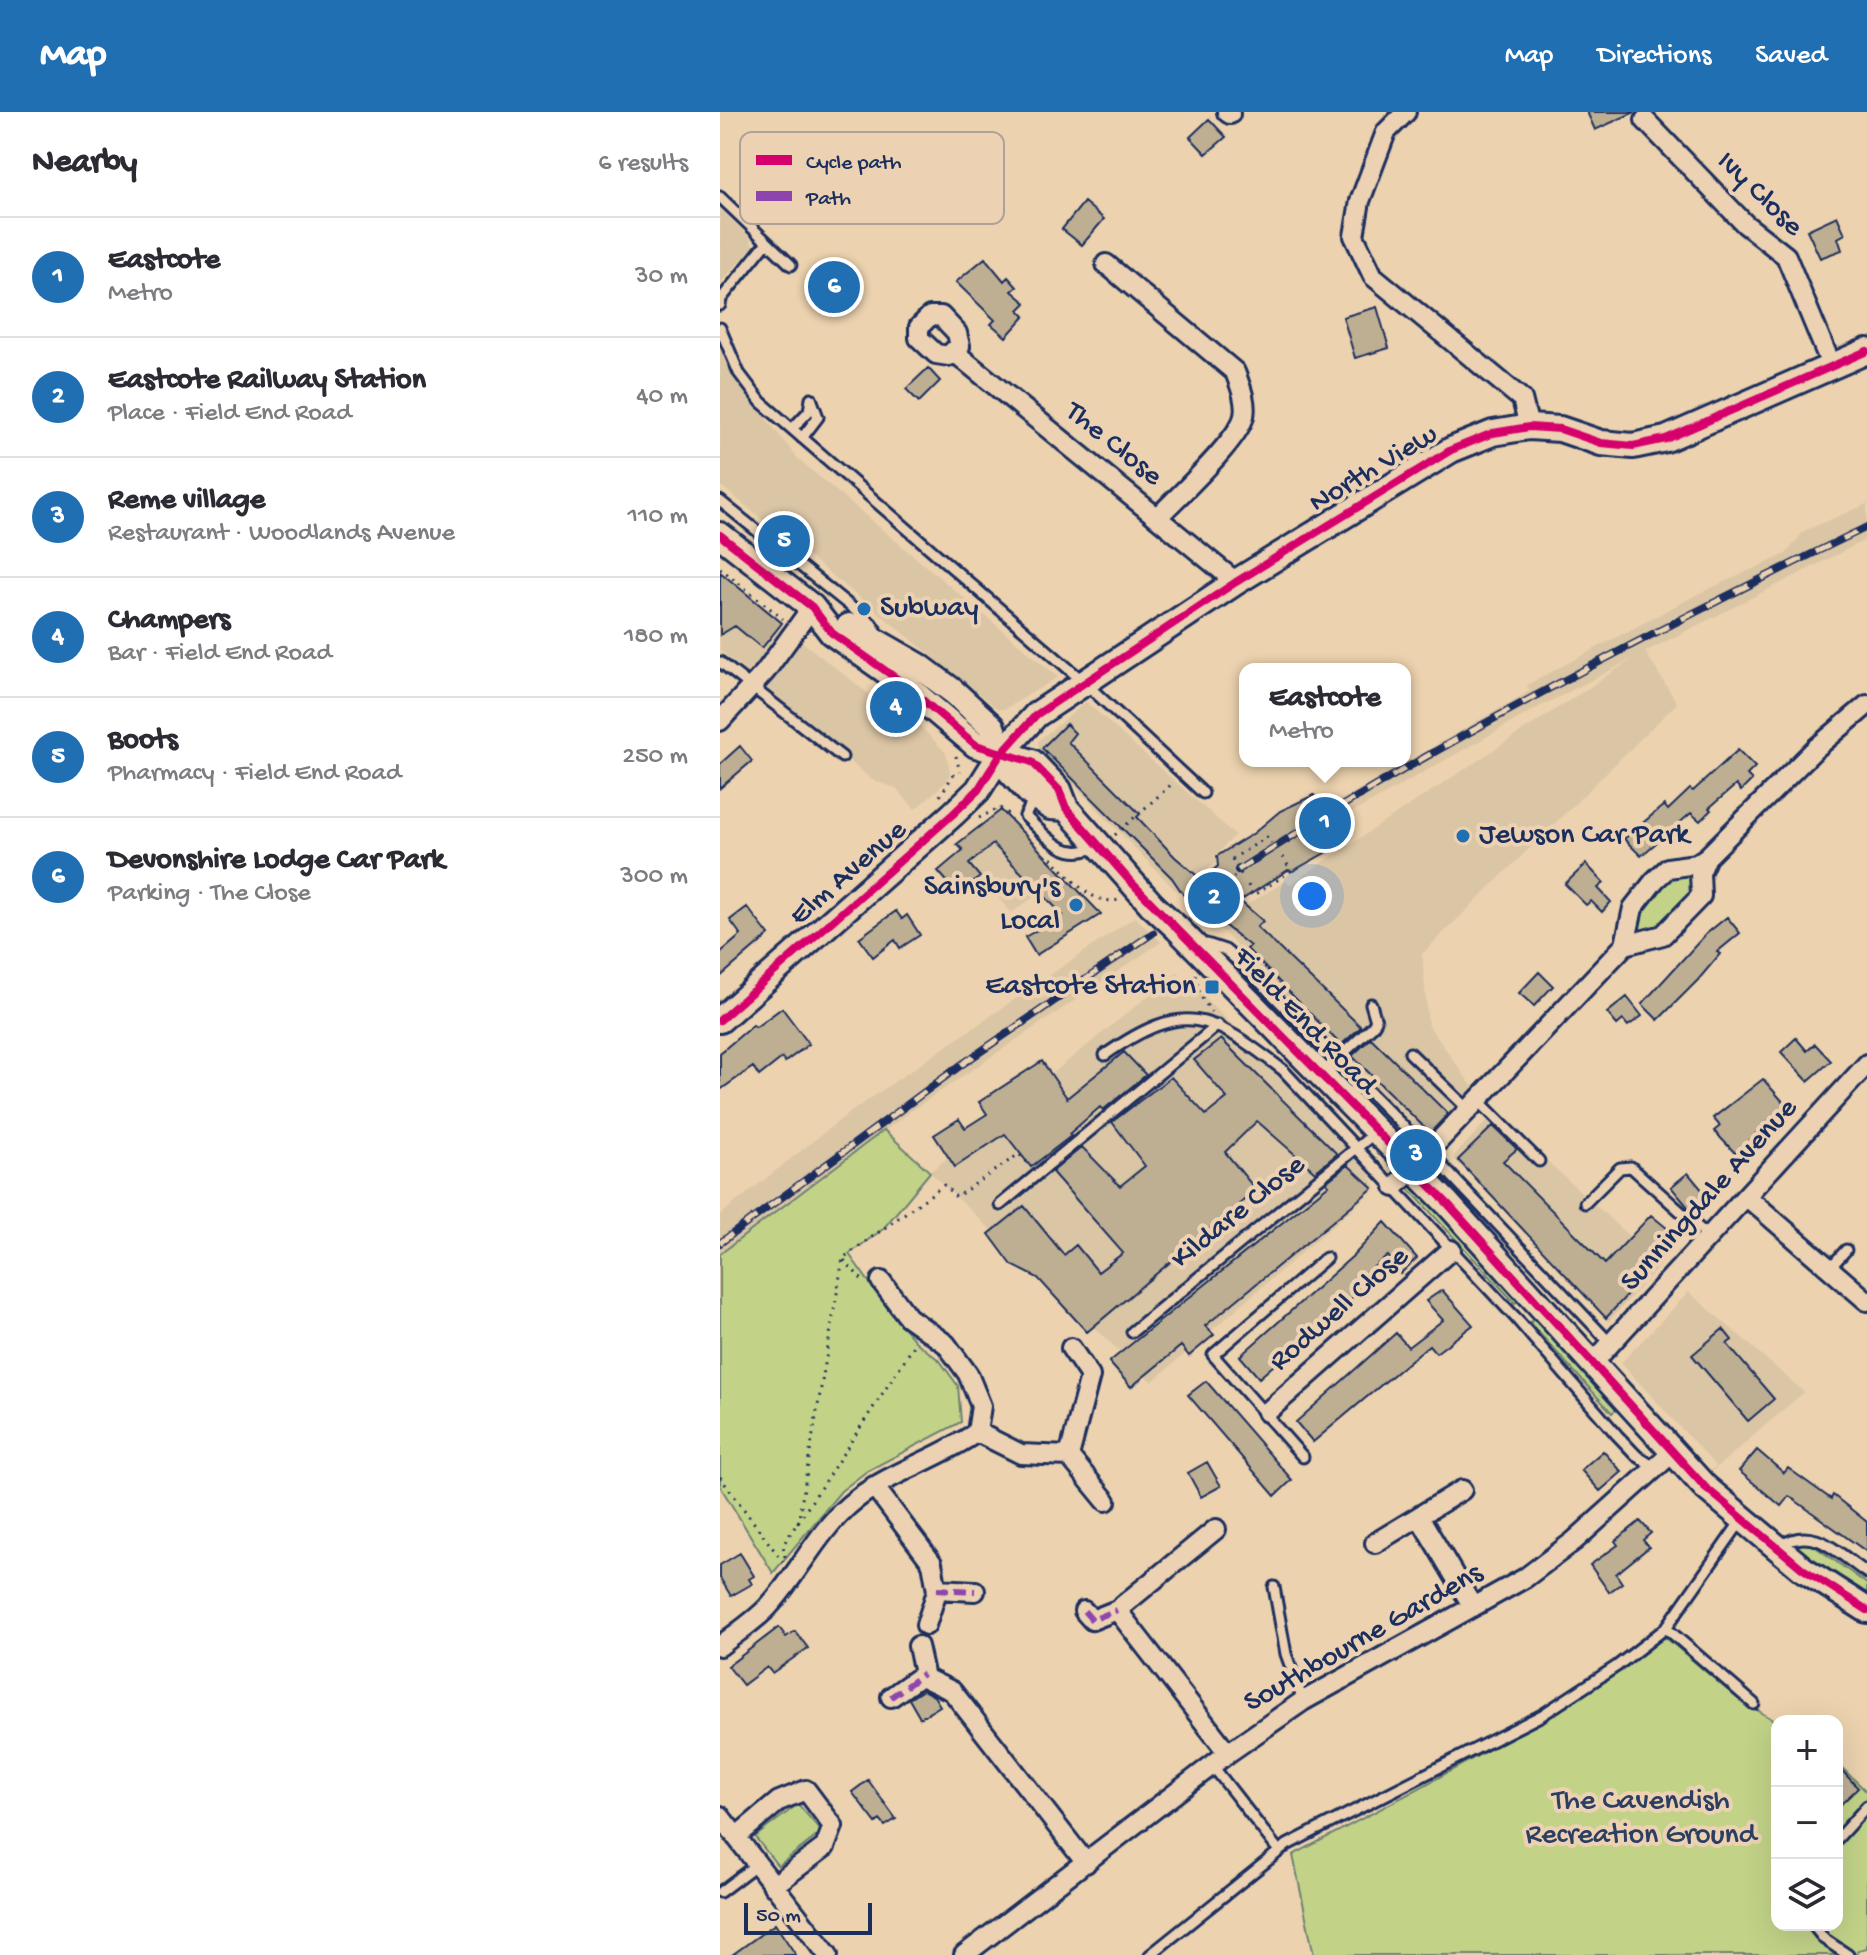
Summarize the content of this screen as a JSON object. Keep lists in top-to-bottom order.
{
  "streets": {
    "street": [
      "Ivy Close",
      "The Close",
      "North View",
      "Elm Avenue",
      "Field End Road",
      "Sunningdale Avenue",
      "Rodwell Close",
      "Southbourne Gardens"
    ],
    "lane": ["Kildare Close"]
  },
  "crossings": [
    ["Ivy Close", "North View"],
    ["The Close", "North View"],
    ["North View", "Elm Avenue"],
    ["North View", "Field End Road"],
    ["Elm Avenue", "Field End Road"],
    ["Field End Road", "Sunningdale Avenue"],
    ["Field End Road", "Kildare Close"],
    ["Field End Road", "Southbourne Gardens"]
  ],
  "parks": ["The Cavendish Recreation Ground"],
  "places": {
    "other": ["Subway", "Jewson Car Park", "Sainsbury's Local"],
    "transit": ["Eastcote Station"]
  },
  "legend": ["Cycle path", "Path"],
  "scale_bar": "50 m",
  "page": {
    "header": "Map",
    "nav": ["Map", "Directions", "Saved"],
    "heading": ["Nearby", "6 results"],
    "list": [
      {
        "mark": "1",
        "name": "Eastcote",
        "note": "Metro",
        "value": "30 m"
      },
      {
        "mark": "2",
        "name": "Eastcote Railway Station",
        "note": "Place · Field End Road",
        "value": "40 m"
      },
      {
        "mark": "3",
        "name": "Reme village",
        "note": "Restaurant · Woodlands Avenue",
        "value": "110 m"
      },
      {
        "mark": "4",
        "name": "Champers",
        "note": "Bar · Field End Road",
        "value": "180 m"
      },
      {
        "mark": "5",
        "name": "Boots",
        "note": "Pharmacy · Field End Road",
        "value": "250 m"
      },
      {
        "mark": "6",
        "name": "Devonshire Lodge Car Park",
        "note": "Parking · The Close",
        "value": "300 m"
      }
    ],
    "pins": [
      "6",
      "5",
      "4",
      "1",
      "2",
      "3"
    ],
    "popup": ["Eastcote", "Metro"],
    "map_buttons": ["+", "−"],
    "scale": "50 m"
  }
}
